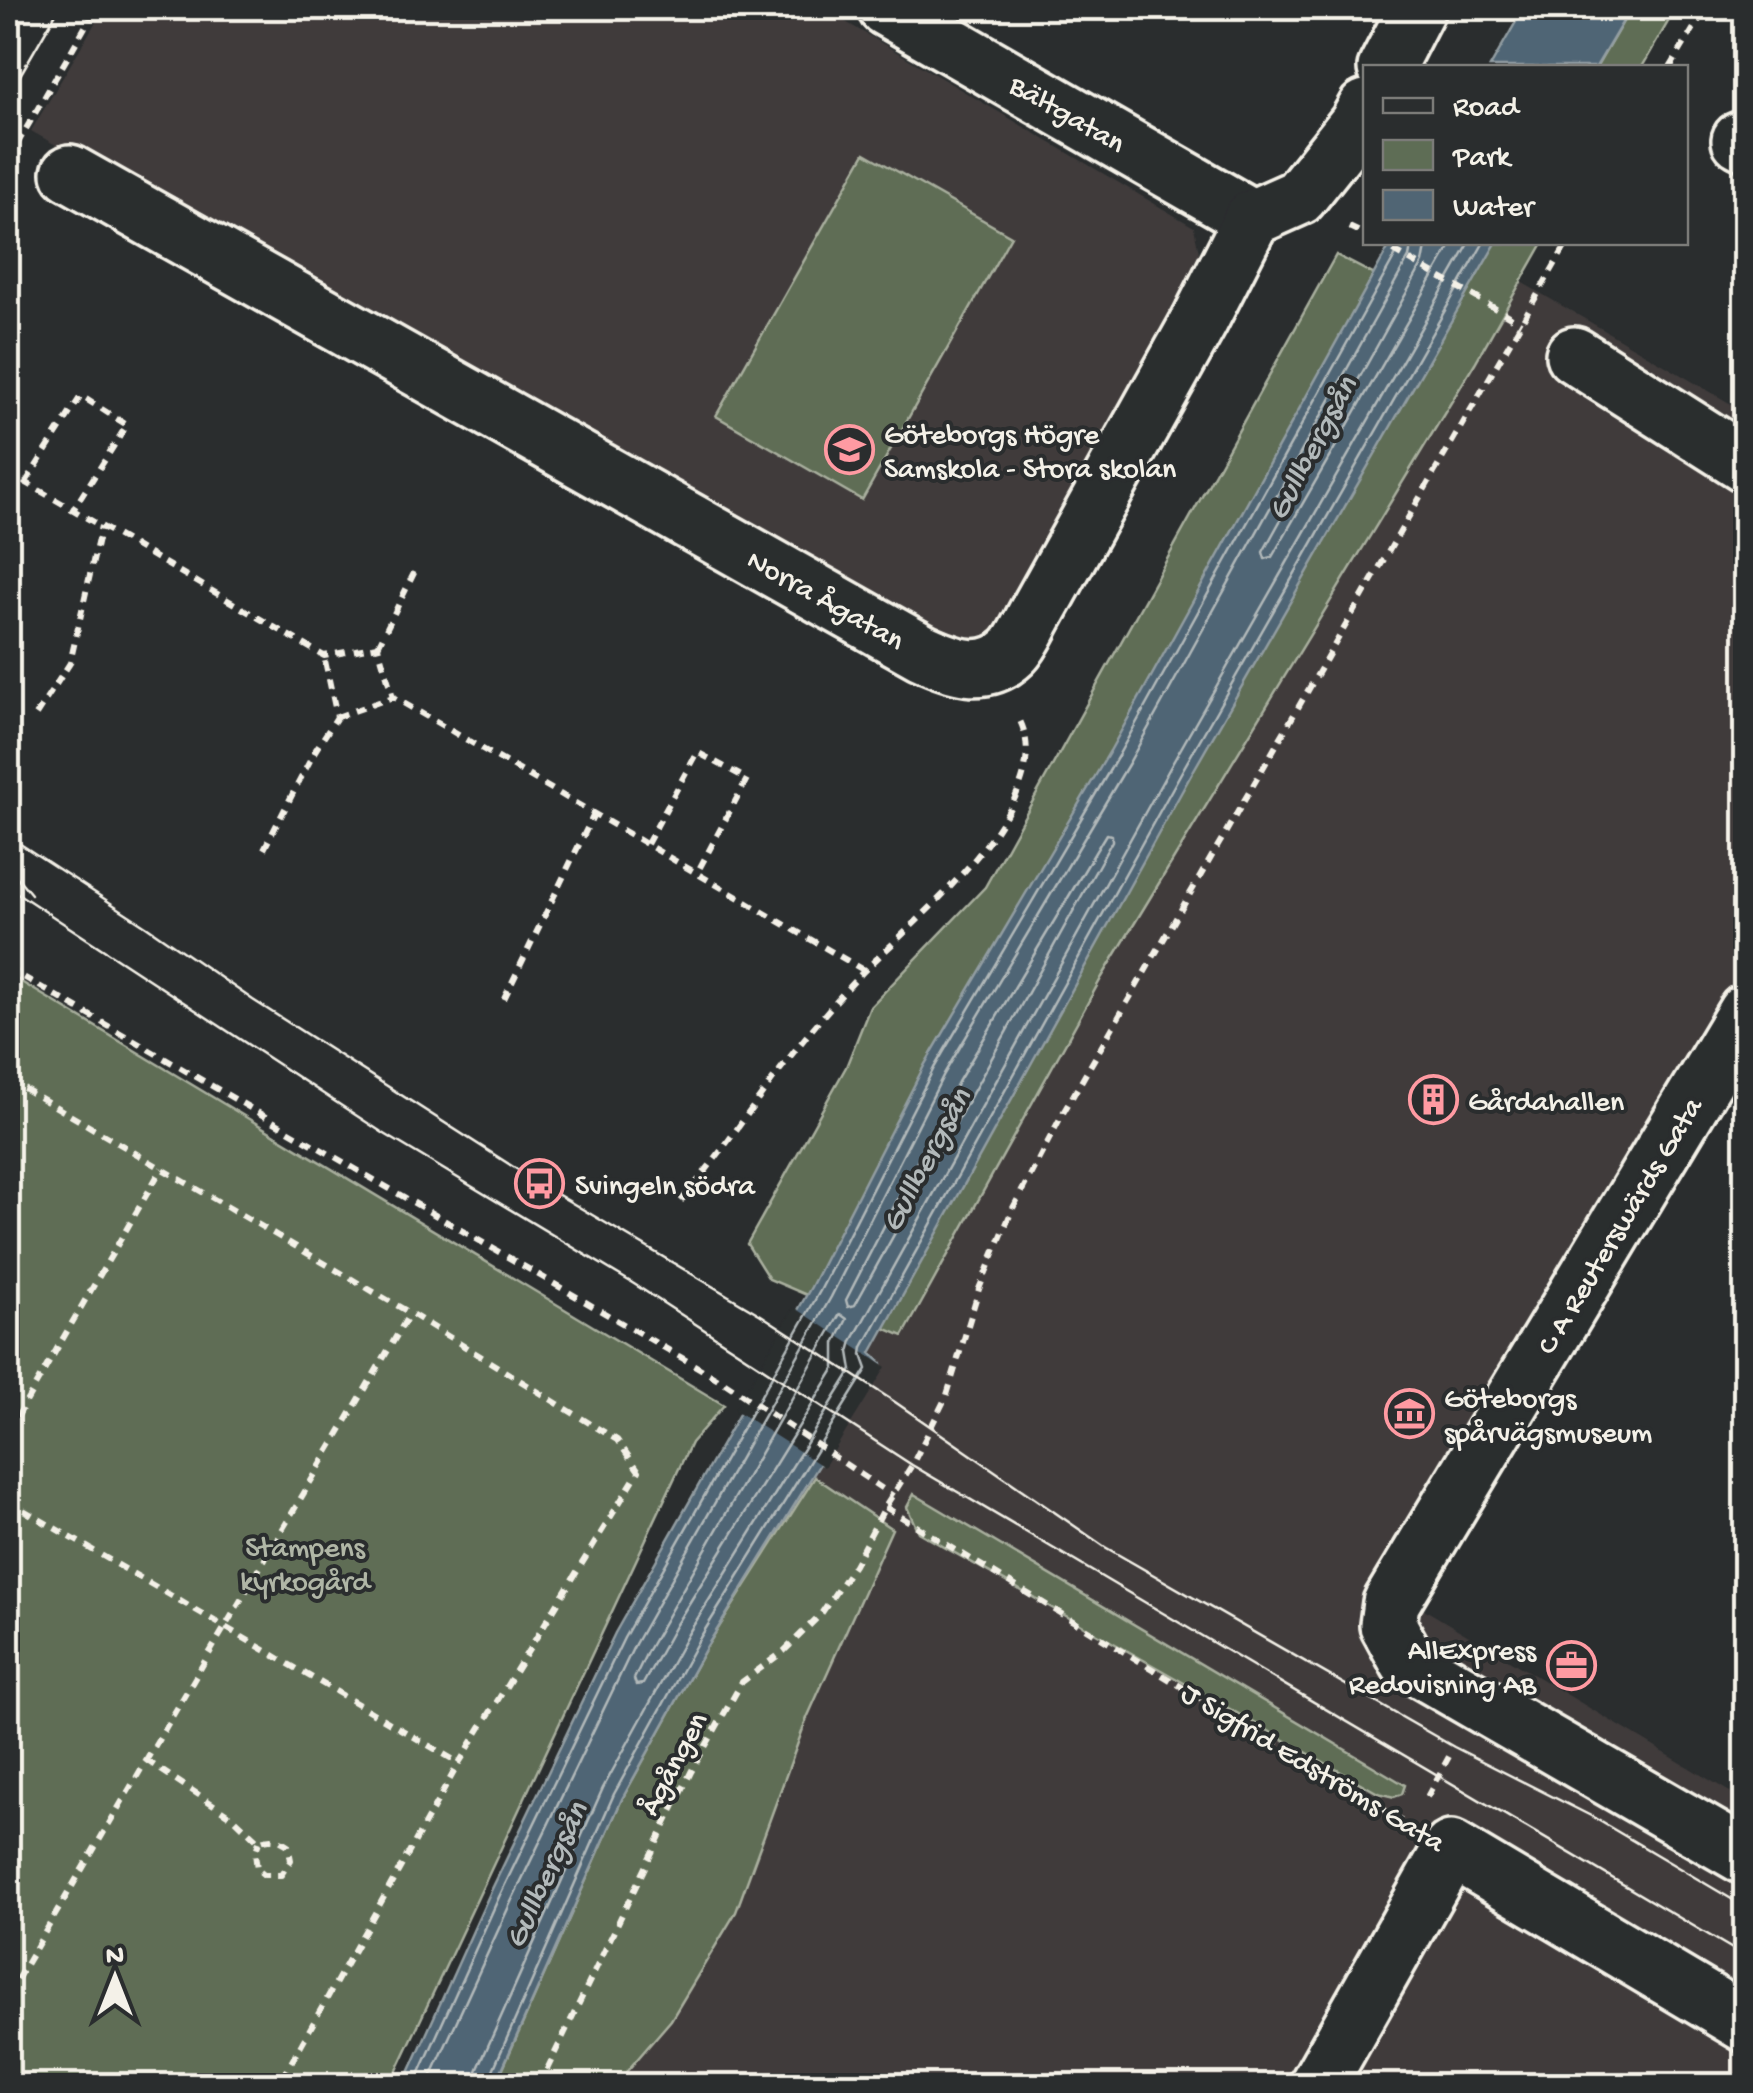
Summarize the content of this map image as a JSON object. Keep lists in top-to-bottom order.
{
  "streets": {
    "street": [
      "Bältgatan",
      "Norra Ågatan",
      "C A Reuterswärds Gata",
      "J Sigfrid Edströms Gata"
    ],
    "path": ["Ågången"]
  },
  "crossings": [
    ["Ågången", "J Sigfrid Edströms Gata"]
  ],
  "water": ["Gullbergsån"],
  "parks": ["Stampens kyrkogård"],
  "places": {
    "school or university": ["Göteborgs Högre Samskola - Stora skolan"],
    "building": ["Gårdahallen"],
    "bus stop": ["Svingeln södra"],
    "museum": ["Göteborgs spårvägsmuseum"],
    "office": ["AllExpress Redovisning AB"]
  },
  "legend": ["Road", "Park", "Water"],
  "north": "top"
}
